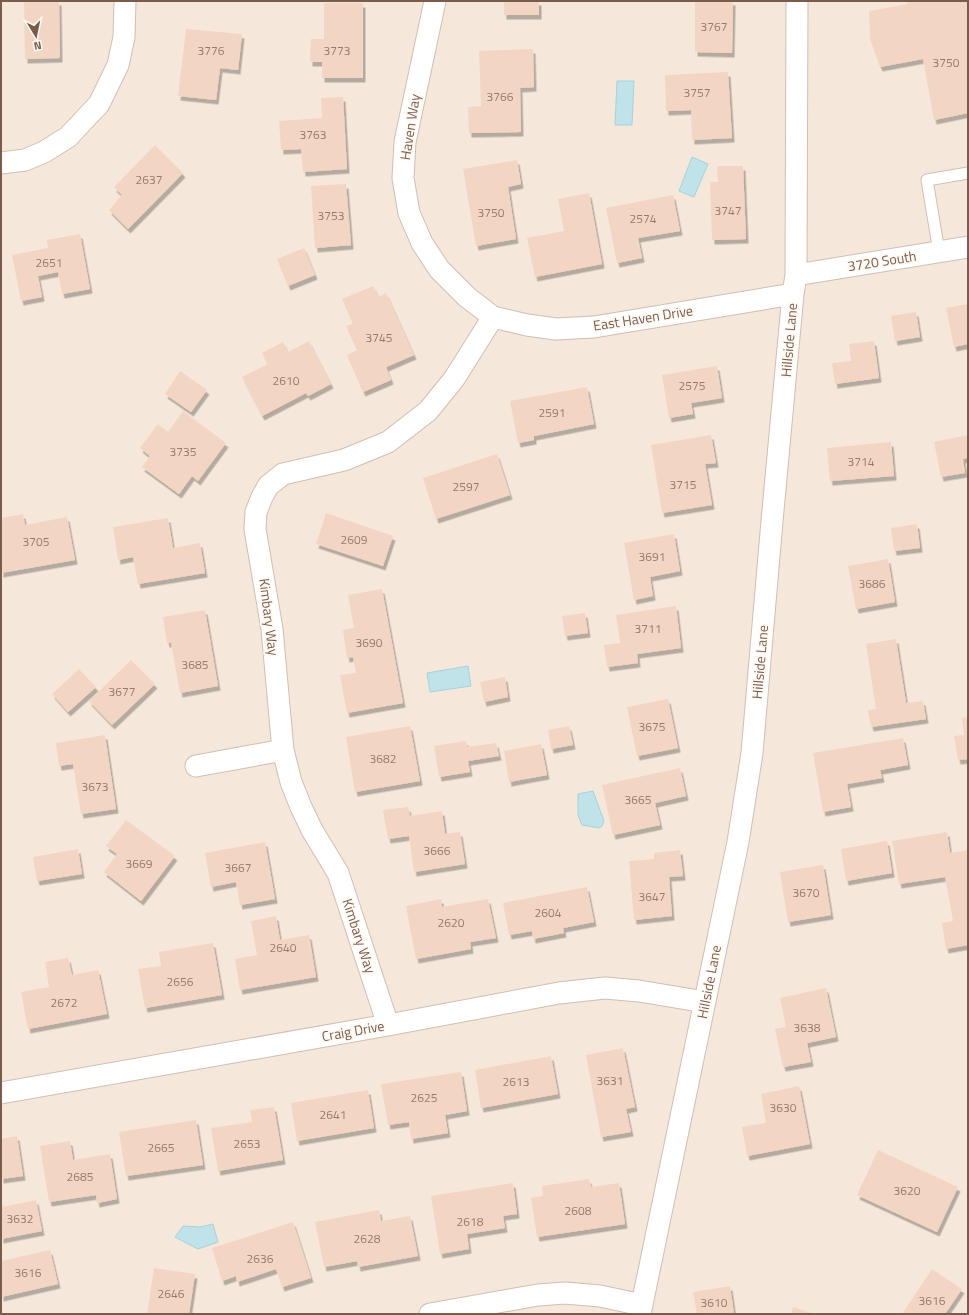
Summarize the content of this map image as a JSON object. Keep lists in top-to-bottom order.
{
  "streets": {
    "street": [
      "Haven Way",
      "3720 South",
      "East Haven Drive",
      "Hillside Lane",
      "Kimbary Way",
      "Craig Drive"
    ]
  },
  "crossings": [
    ["Haven Way", "East Haven Drive"],
    ["Haven Way", "Kimbary Way"],
    ["3720 South", "East Haven Drive"],
    ["3720 South", "Hillside Lane"],
    ["East Haven Drive", "Hillside Lane"],
    ["East Haven Drive", "Kimbary Way"],
    ["Hillside Lane", "Craig Drive"],
    ["Kimbary Way", "Craig Drive"]
  ],
  "house_numbers": [
    "3767",
    "3776",
    "3773",
    "3750",
    "3757",
    "3766",
    "3763",
    "2637",
    "3747",
    "3750",
    "3753",
    "2574",
    "2651",
    "3745",
    "2610",
    "2575",
    "2591",
    "3735",
    "3714",
    "3715",
    "2597",
    "2609",
    "3705",
    "3691",
    "3686",
    "3711",
    "3690",
    "3685",
    "3677",
    "3675",
    "3682",
    "3673",
    "3665",
    "3666",
    "3669",
    "3667",
    "3670",
    "3647",
    "2604",
    "2620",
    "2640",
    "2656",
    "2672",
    "3638",
    "3631",
    "2613",
    "2625",
    "3630",
    "2641",
    "2653",
    "2665",
    "2685",
    "3620",
    "2608",
    "3632",
    "2618",
    "2628",
    "2636",
    "3616",
    "2646",
    "3616",
    "3610"
  ],
  "north": "bottom"
}
